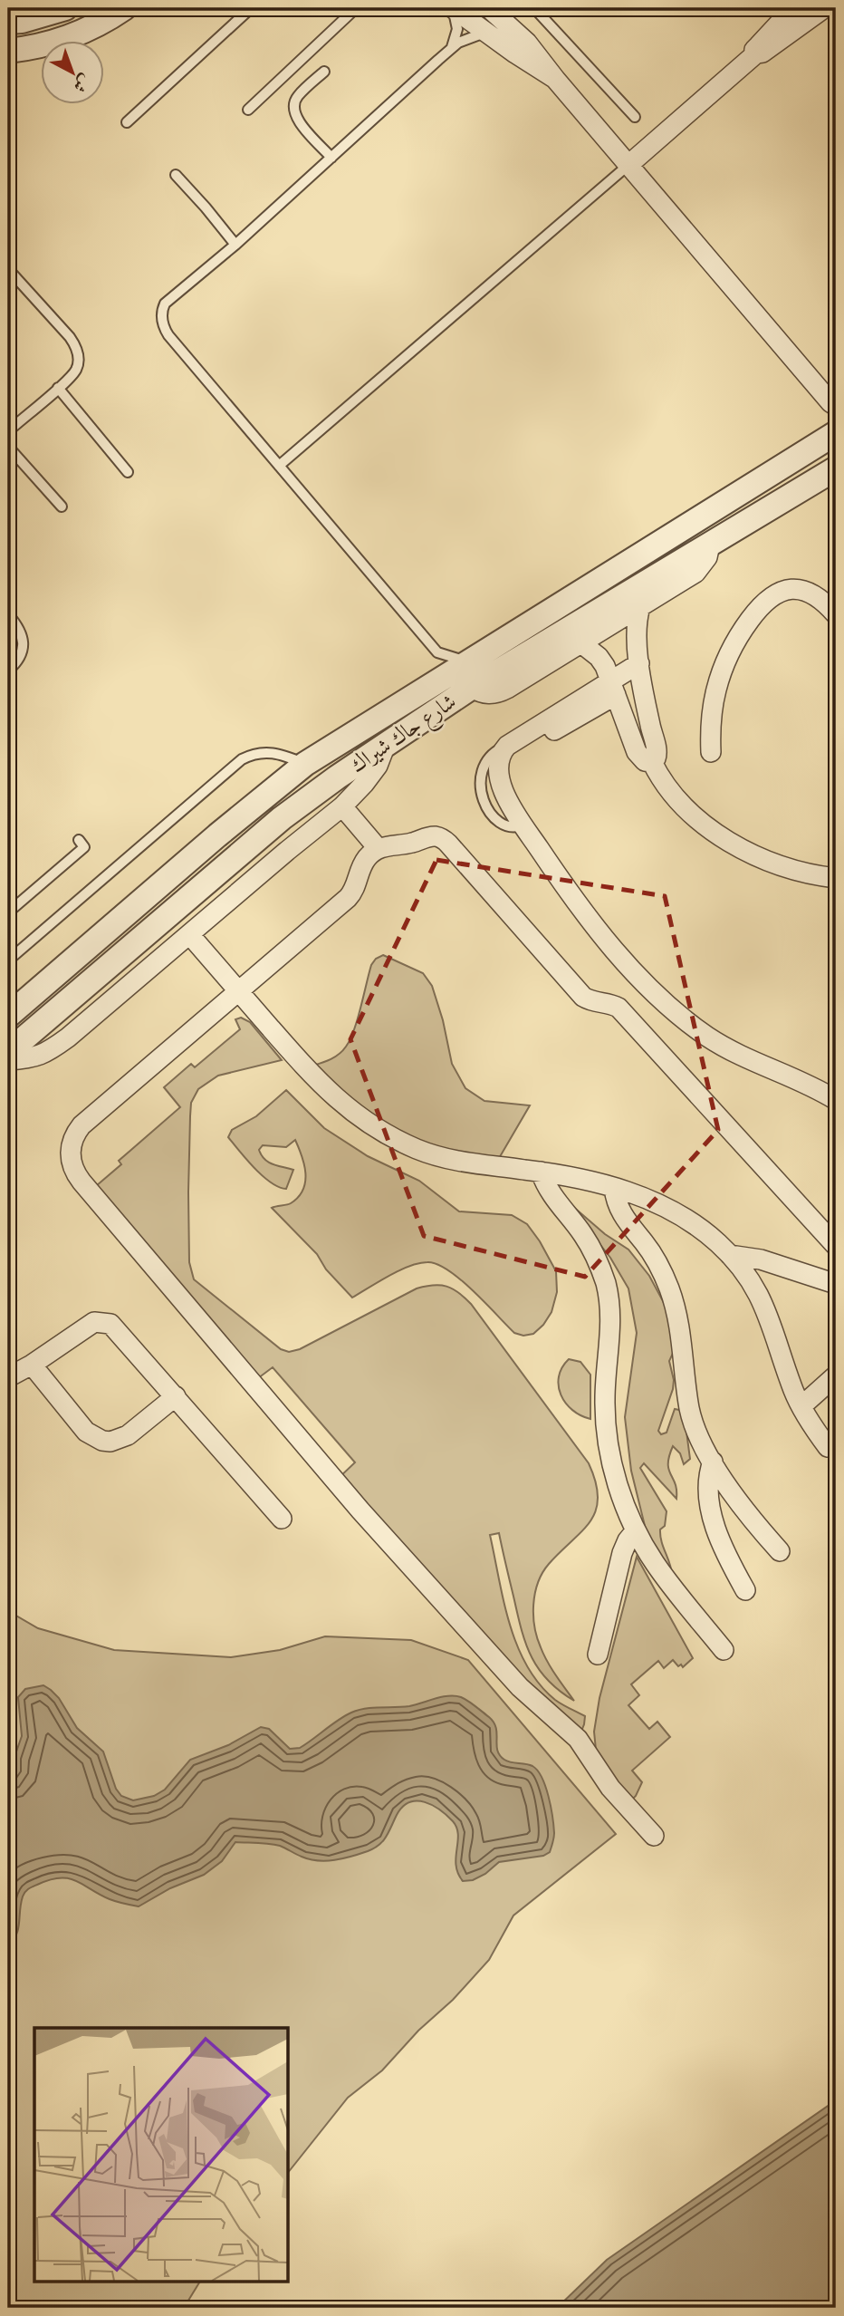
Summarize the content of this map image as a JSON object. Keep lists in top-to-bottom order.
{
  "streets": {
    "street": ["شارع جاك شيراك"]
  },
  "north": "bottom right"
}
